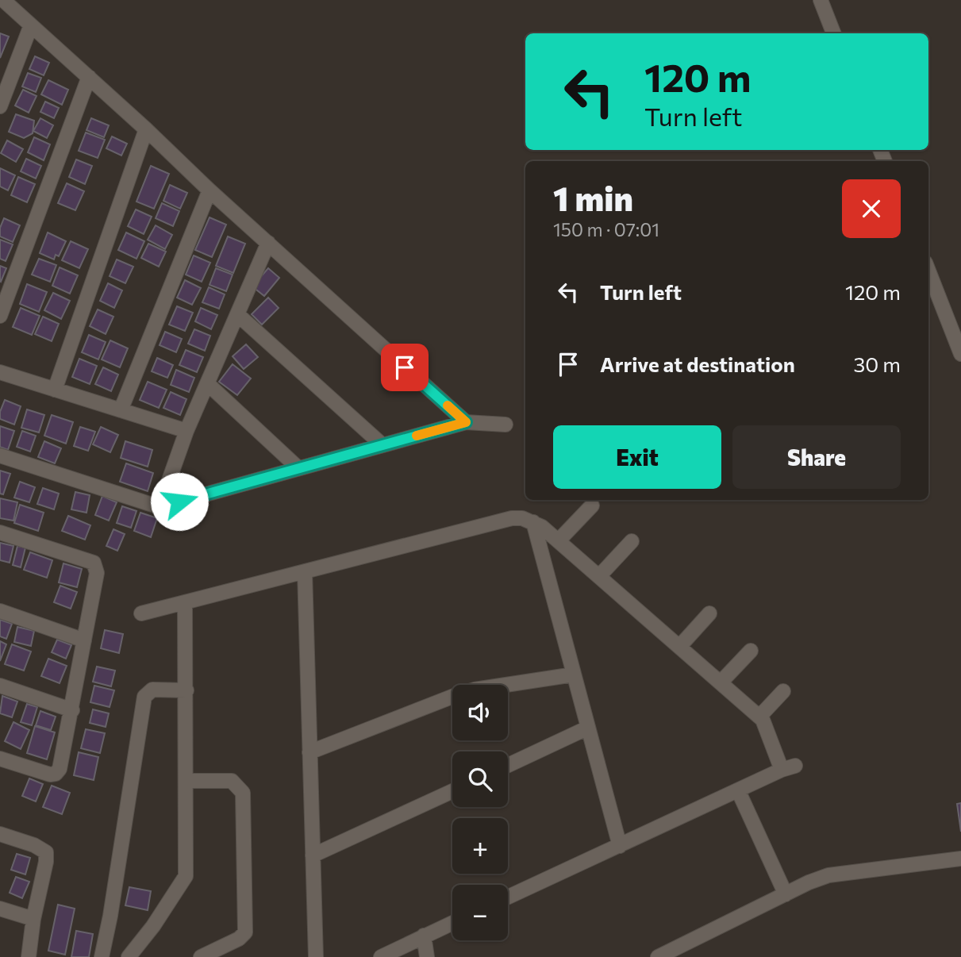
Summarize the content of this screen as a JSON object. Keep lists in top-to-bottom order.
{
  "page": {
    "turn": ["120 m", "Turn left"],
    "heading": ["1 min", "150 m · 07:01"],
    "list": [
      {
        "name": "Turn left",
        "value": "120 m"
      },
      {
        "name": "Arrive at destination",
        "value": "30 m"
      }
    ],
    "buttons": ["Exit", "Share"],
    "map_buttons": ["+", "−"]
  }
}
